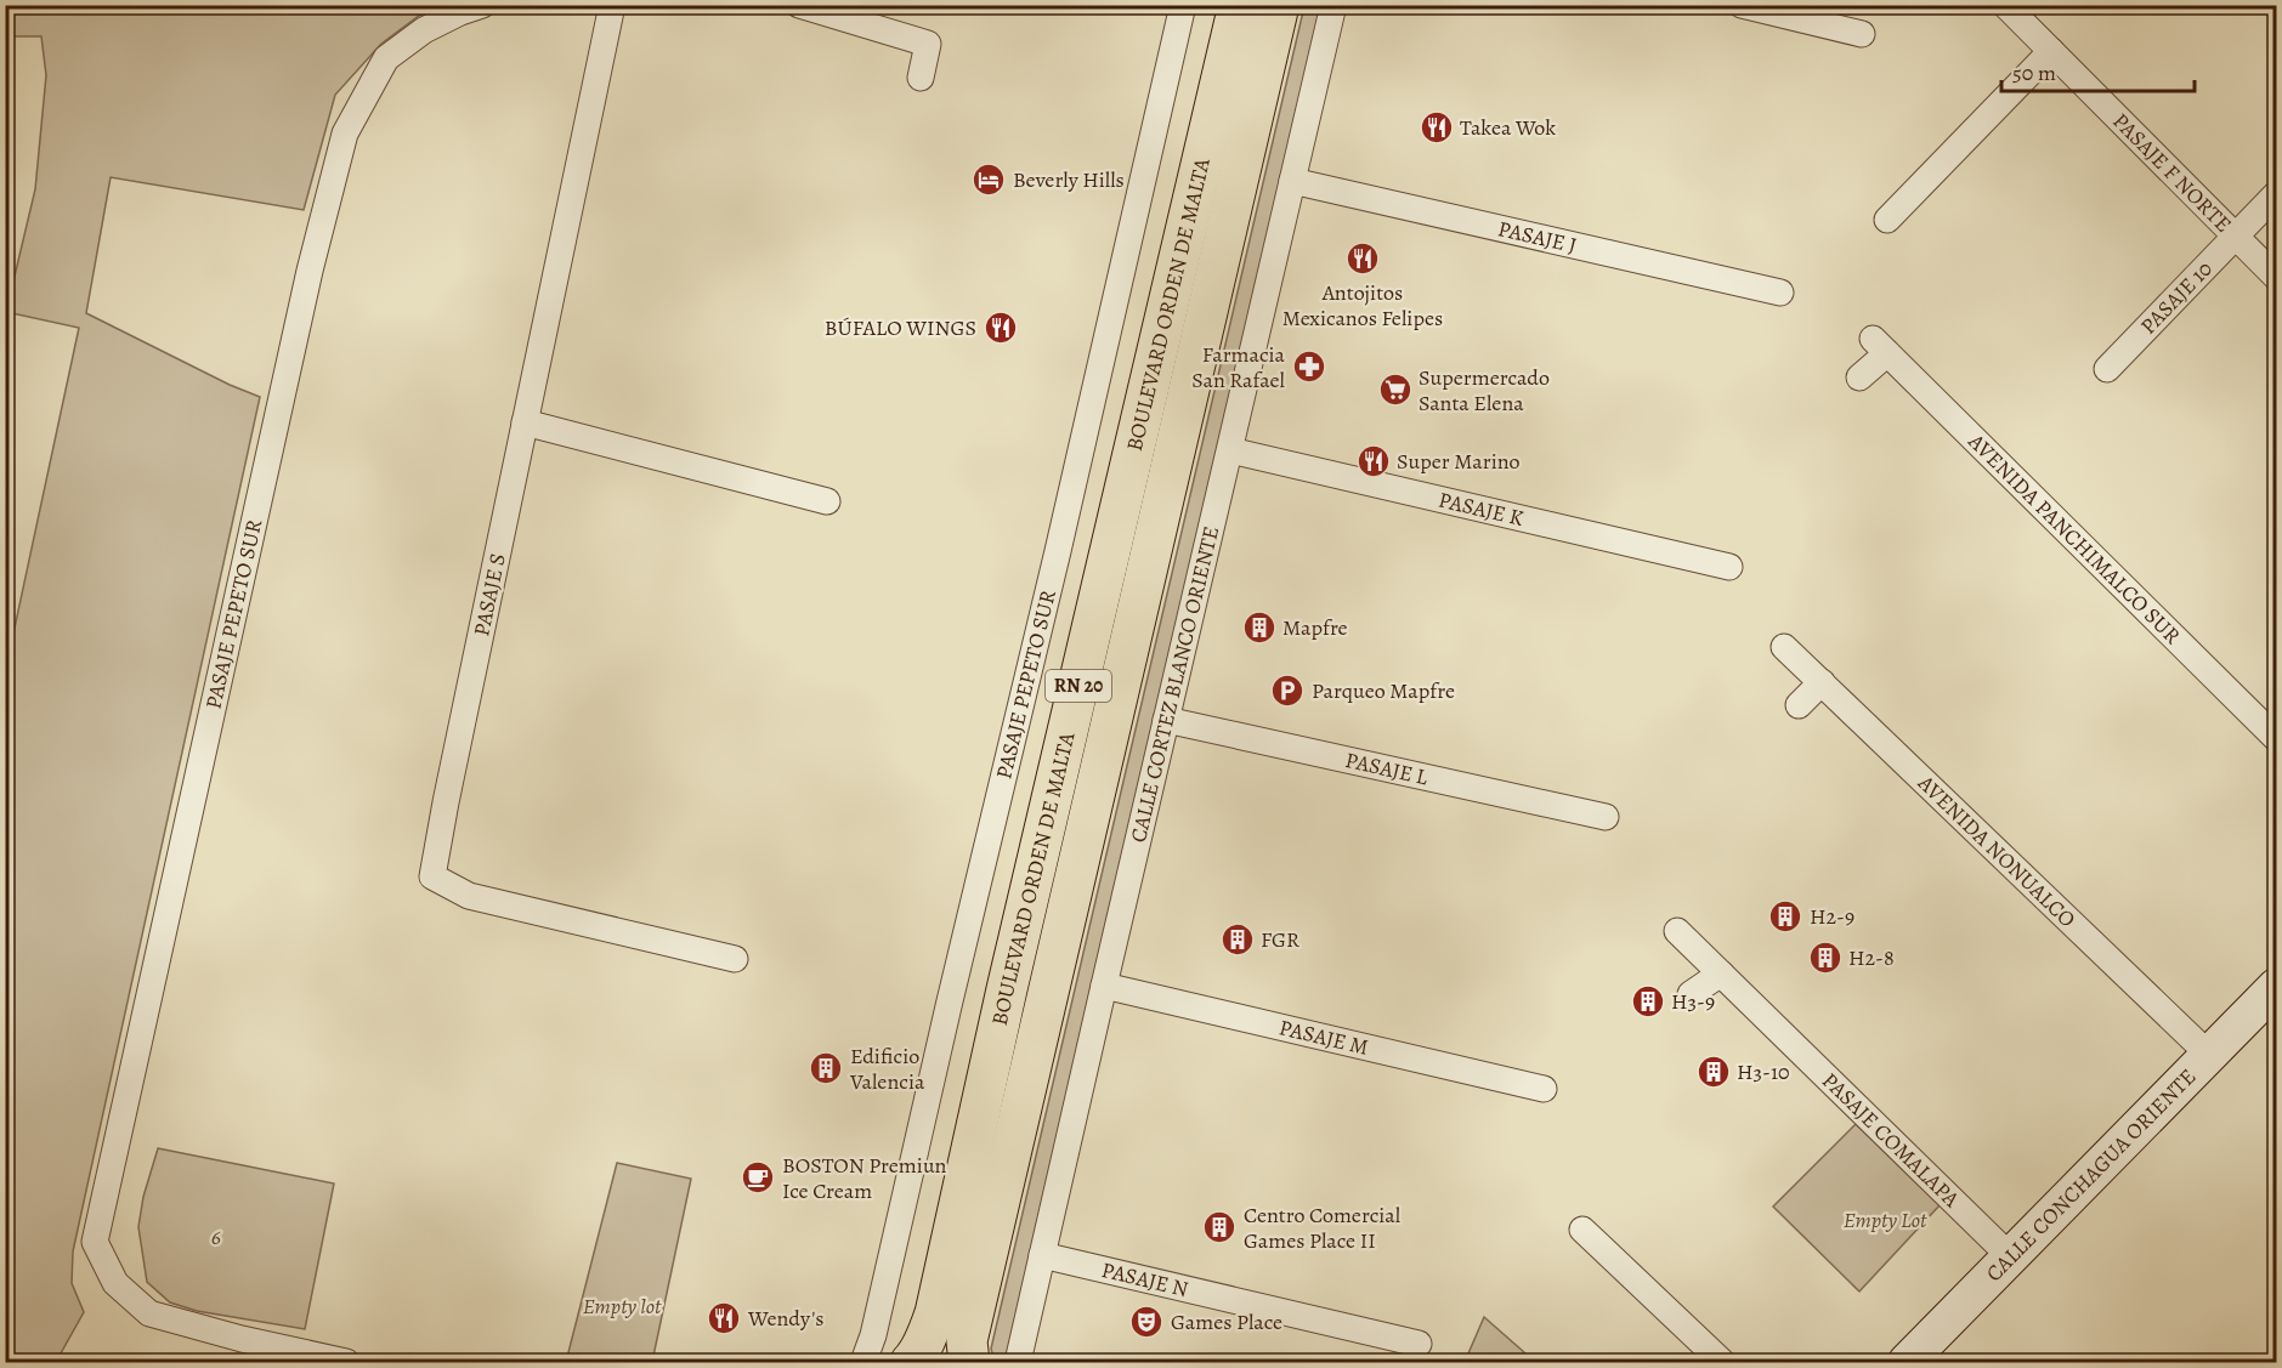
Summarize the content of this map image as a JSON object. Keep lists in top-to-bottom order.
{
  "streets": {
    "highway": ["BOULEVARD ORDEN DE MALTA", "RN 20"],
    "street": [
      "PASAJE F NORTE",
      "PASAJE J",
      "PASAJE 10",
      "PASAJE K",
      "AVENIDA PANCHIMALCO SUR",
      "PASAJE S",
      "PASAJE PEPETO SUR",
      "CALLE CORTEZ BLANCO ORIENTE",
      "PASAJE L",
      "AVENIDA NONUALCO",
      "PASAJE M",
      "PASAJE COMALAPA",
      "CALLE CONCHAGUA ORIENTE",
      "PASAJE N"
    ]
  },
  "crossings": [
    ["PASAJE F NORTE", "PASAJE 10"],
    ["PASAJE J", "CALLE CORTEZ BLANCO ORIENTE"],
    ["PASAJE K", "CALLE CORTEZ BLANCO ORIENTE"],
    ["CALLE CORTEZ BLANCO ORIENTE", "PASAJE L"],
    ["CALLE CORTEZ BLANCO ORIENTE", "PASAJE M"],
    ["CALLE CORTEZ BLANCO ORIENTE", "PASAJE N"],
    ["AVENIDA NONUALCO", "CALLE CONCHAGUA ORIENTE"],
    ["PASAJE COMALAPA", "CALLE CONCHAGUA ORIENTE"]
  ],
  "parks": ["Empty Lot", "6", "Empty lot"],
  "places": {
    "restaurant": [
      "Takea Wok",
      "Antojitos Mexicanos Felipes",
      "BÚFALO WINGS",
      "Super Marino",
      "Wendy's"
    ],
    "hotel": ["Beverly Hills"],
    "pharmacy": ["Farmacia San Rafael"],
    "supermarket": ["Supermercado Santa Elena"],
    "building": [
      "Mapfre",
      "H2-9",
      "FGR",
      "H2-8",
      "H3-9",
      "Edificio Valencia",
      "H3-10",
      "Centro Comercial Games Place II"
    ],
    "parking": ["Parqueo Mapfre"],
    "cafe": ["BOSTON Premiun Ice Cream"],
    "theatre": ["Games Place"]
  },
  "scale_bar": "50 m"
}
